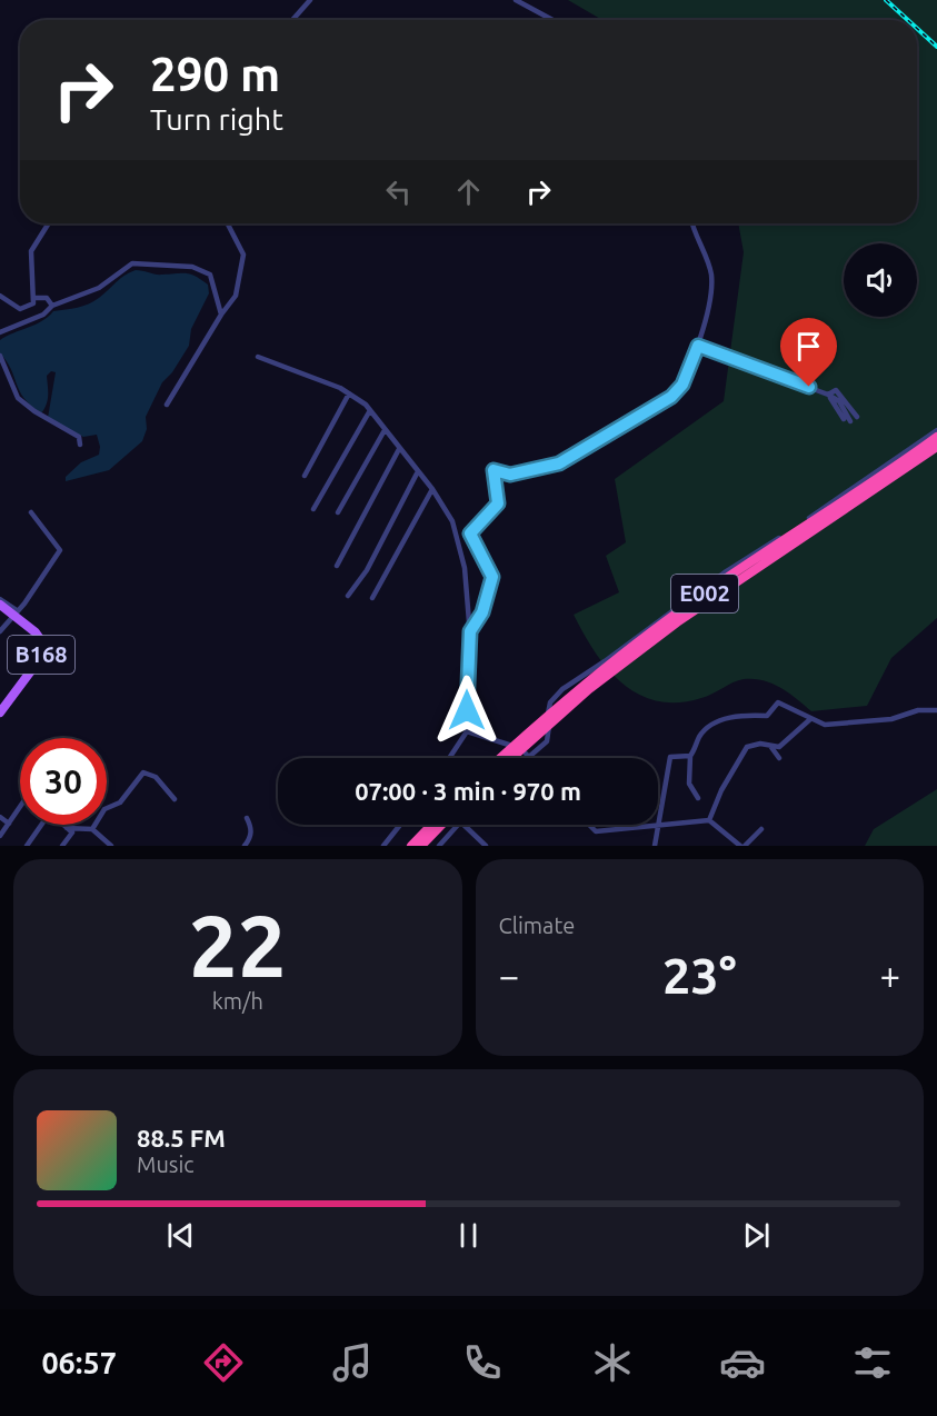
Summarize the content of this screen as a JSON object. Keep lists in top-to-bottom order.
{
  "streets": {
    "highway": ["E002"],
    "main road": ["B168"]
  },
  "page": {
    "turn": ["290 m", "Turn right"],
    "limit": "30",
    "trip": "07:00 · 3 min · 970 m",
    "tile": [
      ["22", "km/h"],
      "Climate"
    ],
    "heat": ["−", "23°", "+"],
    "song": ["88.5 FM", "Music"],
    "tabs": "06:57"
  }
}
